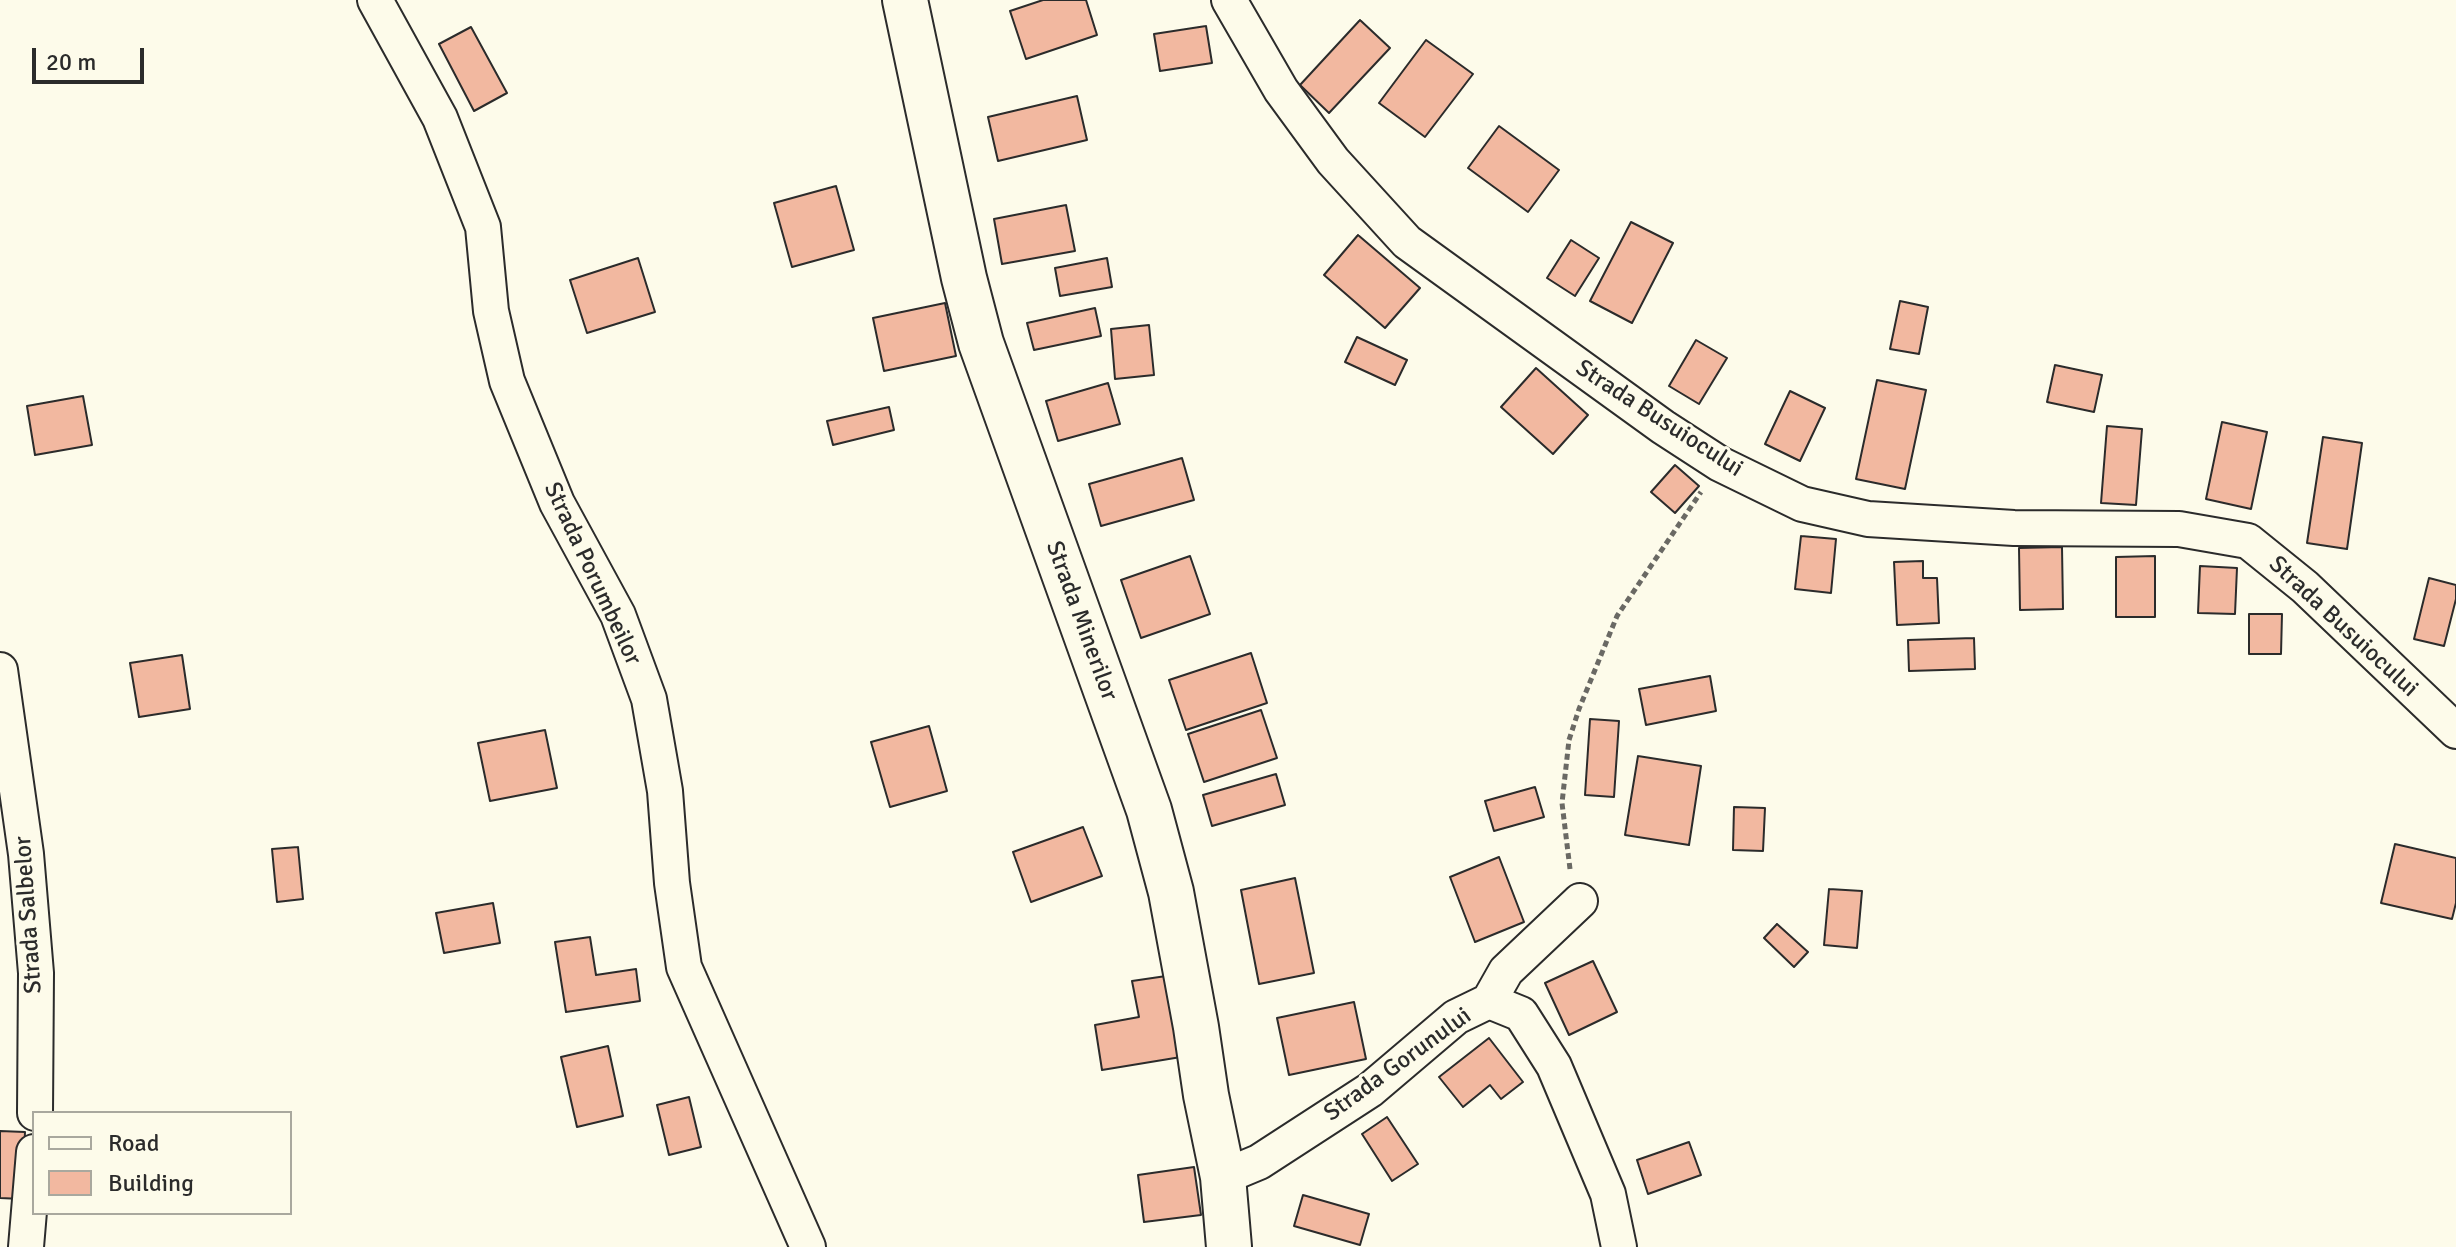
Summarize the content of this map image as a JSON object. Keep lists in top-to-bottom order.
{
  "streets": {
    "main road": ["Strada Minerilor"],
    "street": [
      "Strada Busuiocului",
      "Strada Porumbeilor",
      "Strada Salbelor",
      "Strada Gorunului"
    ]
  },
  "crossings": [
    ["Strada Minerilor", "Strada Gorunului"]
  ],
  "legend": ["Road", "Building"],
  "scale_bar": "20 m"
}
